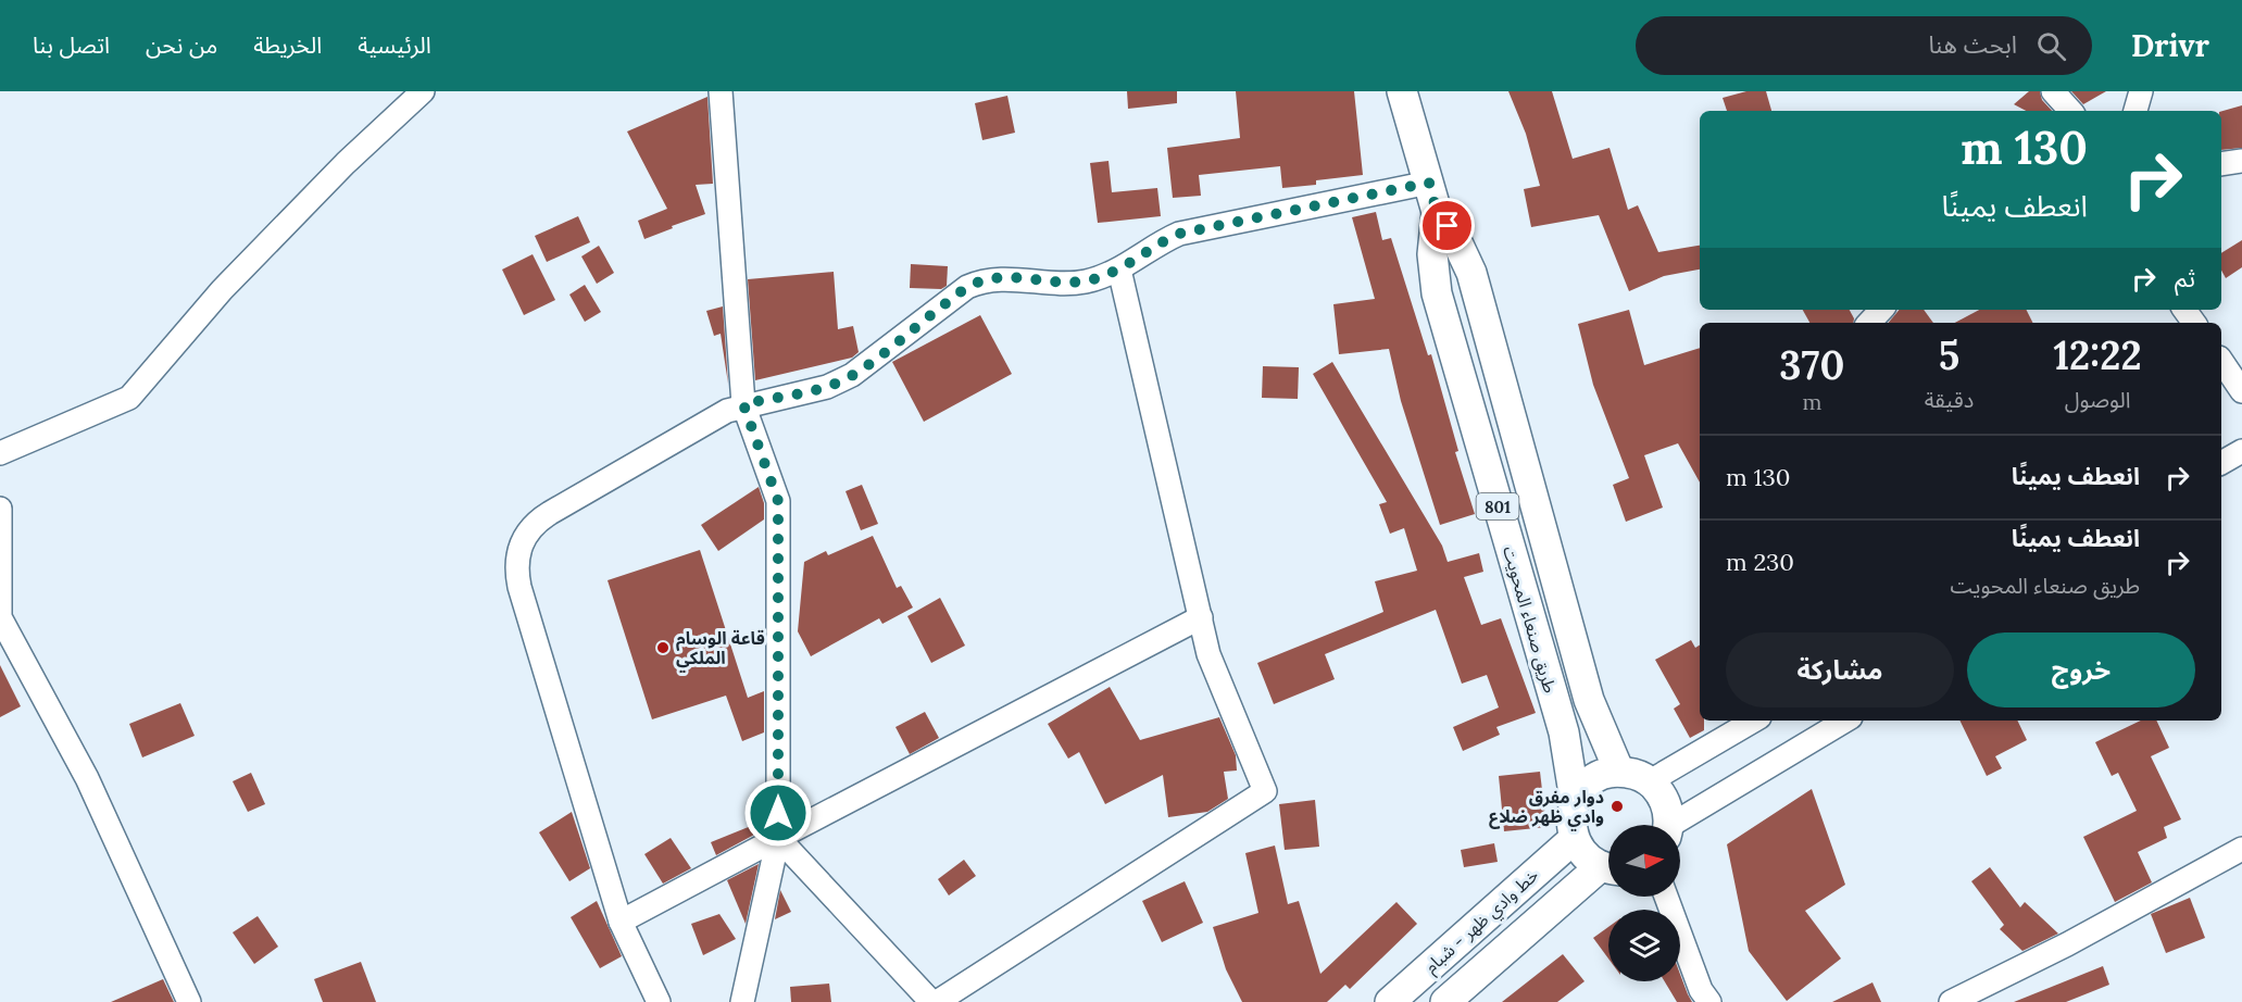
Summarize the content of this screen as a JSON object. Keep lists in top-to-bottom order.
{
  "streets": {
    "main road": ["801", "طريق صنعاء المحويت", "خط وادي ظهر - شبام"]
  },
  "crossings": [
    ["طريق صنعاء المحويت", "خط وادي ظهر - شبام"]
  ],
  "places": ["قاعة الوسام الملكي", "دوار مفرق وادي ظهر ضلاع"],
  "north": "right",
  "page": {
    "header": "Drivr",
    "search": "ابحث هنا",
    "nav": [
      "الرئيسية",
      "الخريطة",
      "من نحن",
      "اتصل بنا"
    ],
    "turn": ["130 m", "انعطف يمينًا"],
    "then": "ثم",
    "eta": [
      "12:22",
      "الوصول",
      "5",
      "دقيقة",
      "370",
      "m"
    ],
    "list": [
      {
        "name": "انعطف يمينًا",
        "value": "130 m"
      },
      {
        "name": "انعطف يمينًا",
        "note": "طريق صنعاء المحويت",
        "value": "230 m"
      }
    ],
    "buttons": ["خروج", "مشاركة"]
  }
}
